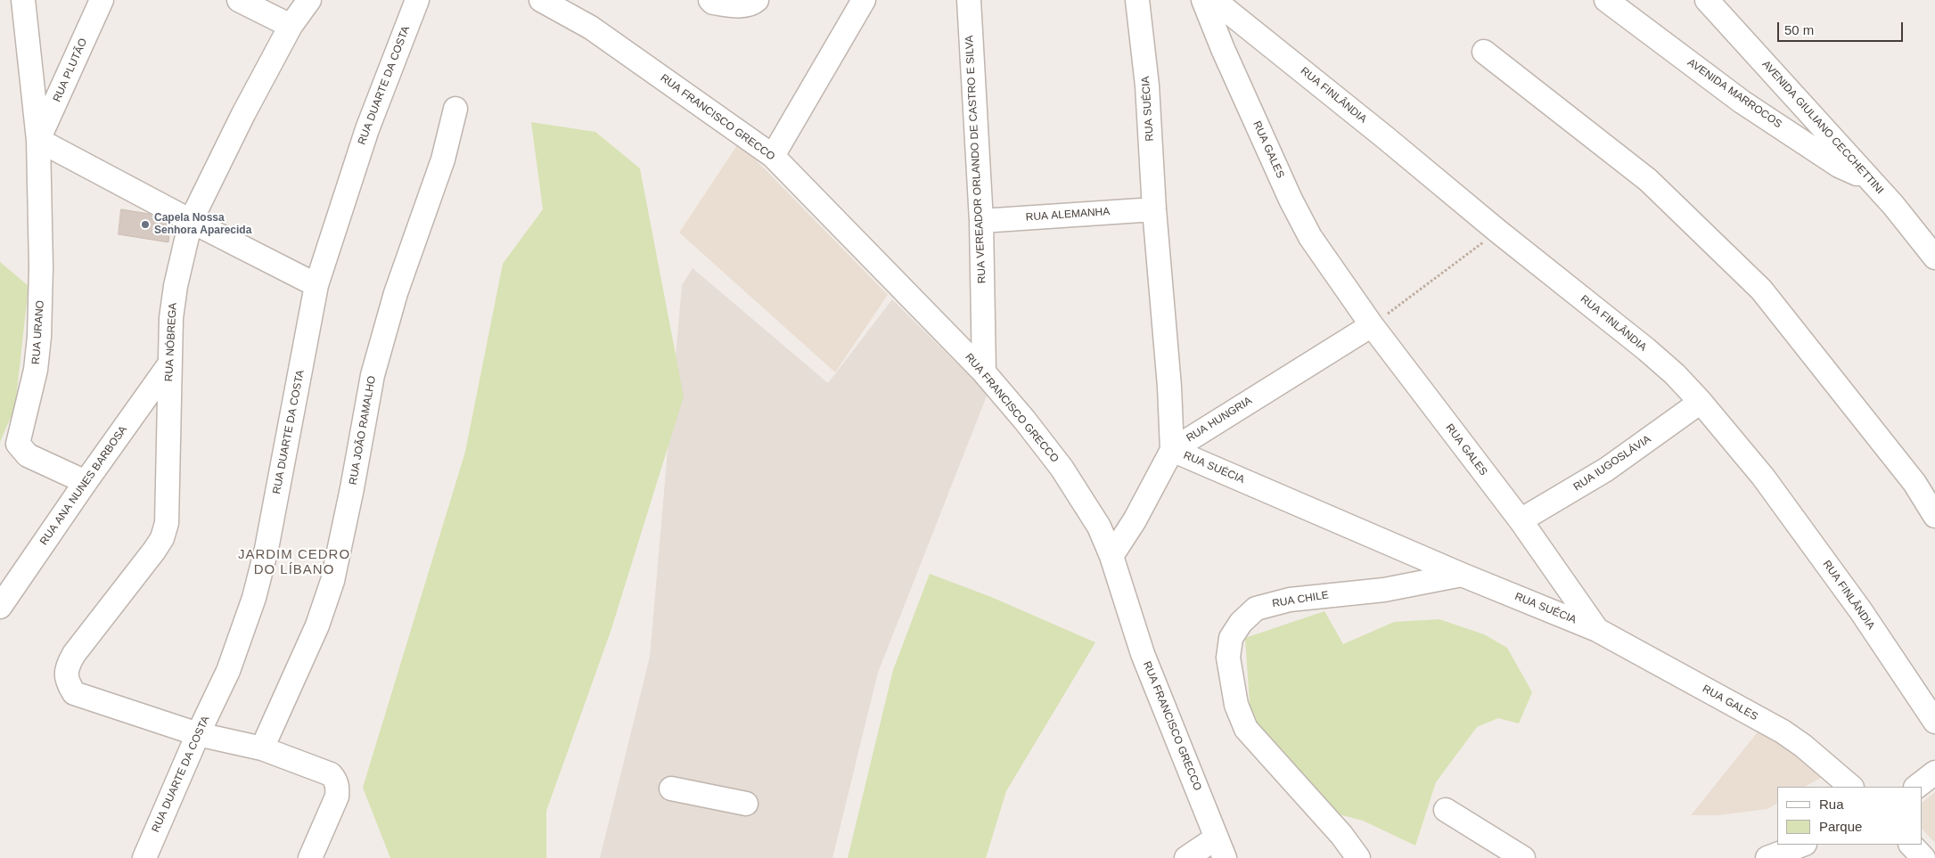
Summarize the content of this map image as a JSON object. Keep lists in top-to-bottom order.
{
  "streets": {
    "street": [
      "RUA PLUTÃO",
      "RUA DUARTE DA COSTA",
      "AVENIDA MARROCOS",
      "RUA FINLÂNDIA",
      "RUA SUÉCIA",
      "RUA FRANCISCO GRECCO",
      "AVENIDA GIULIANO CECCHETTINI",
      "RUA GALES",
      "RUA VEREADOR ORLANDO DE CASTRO E SILVA",
      "RUA ALEMANHA",
      "RUA URANO",
      "RUA NÓBREGA",
      "RUA HUNGRIA",
      "RUA JOÃO RAMALHO",
      "RUA IUGOSLÁVIA",
      "RUA ANA NUNES BARBOSA",
      "RUA CHILE"
    ]
  },
  "crossings": [
    ["RUA PLUTÃO", "RUA URANO"],
    ["RUA DUARTE DA COSTA", "RUA NÓBREGA"],
    ["AVENIDA MARROCOS", "AVENIDA GIULIANO CECCHETTINI"],
    ["RUA FINLÂNDIA", "RUA IUGOSLÁVIA"],
    ["RUA SUÉCIA", "RUA GALES"],
    ["RUA SUÉCIA", "RUA ALEMANHA"],
    ["RUA SUÉCIA", "RUA HUNGRIA"],
    ["RUA SUÉCIA", "RUA CHILE"],
    ["RUA FRANCISCO GRECCO", "RUA VEREADOR ORLANDO DE CASTRO E SILVA"],
    ["RUA GALES", "RUA HUNGRIA"],
    ["RUA GALES", "RUA IUGOSLÁVIA"],
    ["RUA VEREADOR ORLANDO DE CASTRO E SILVA", "RUA ALEMANHA"],
    ["RUA URANO", "RUA ANA NUNES BARBOSA"],
    ["RUA NÓBREGA", "RUA ANA NUNES BARBOSA"]
  ],
  "districts": ["JARDIM CEDRO DO LÍBANO"],
  "places": ["Capela Nossa Senhora Aparecida"],
  "legend": ["Rua", "Parque"],
  "scale_bar": "50 m"
}
